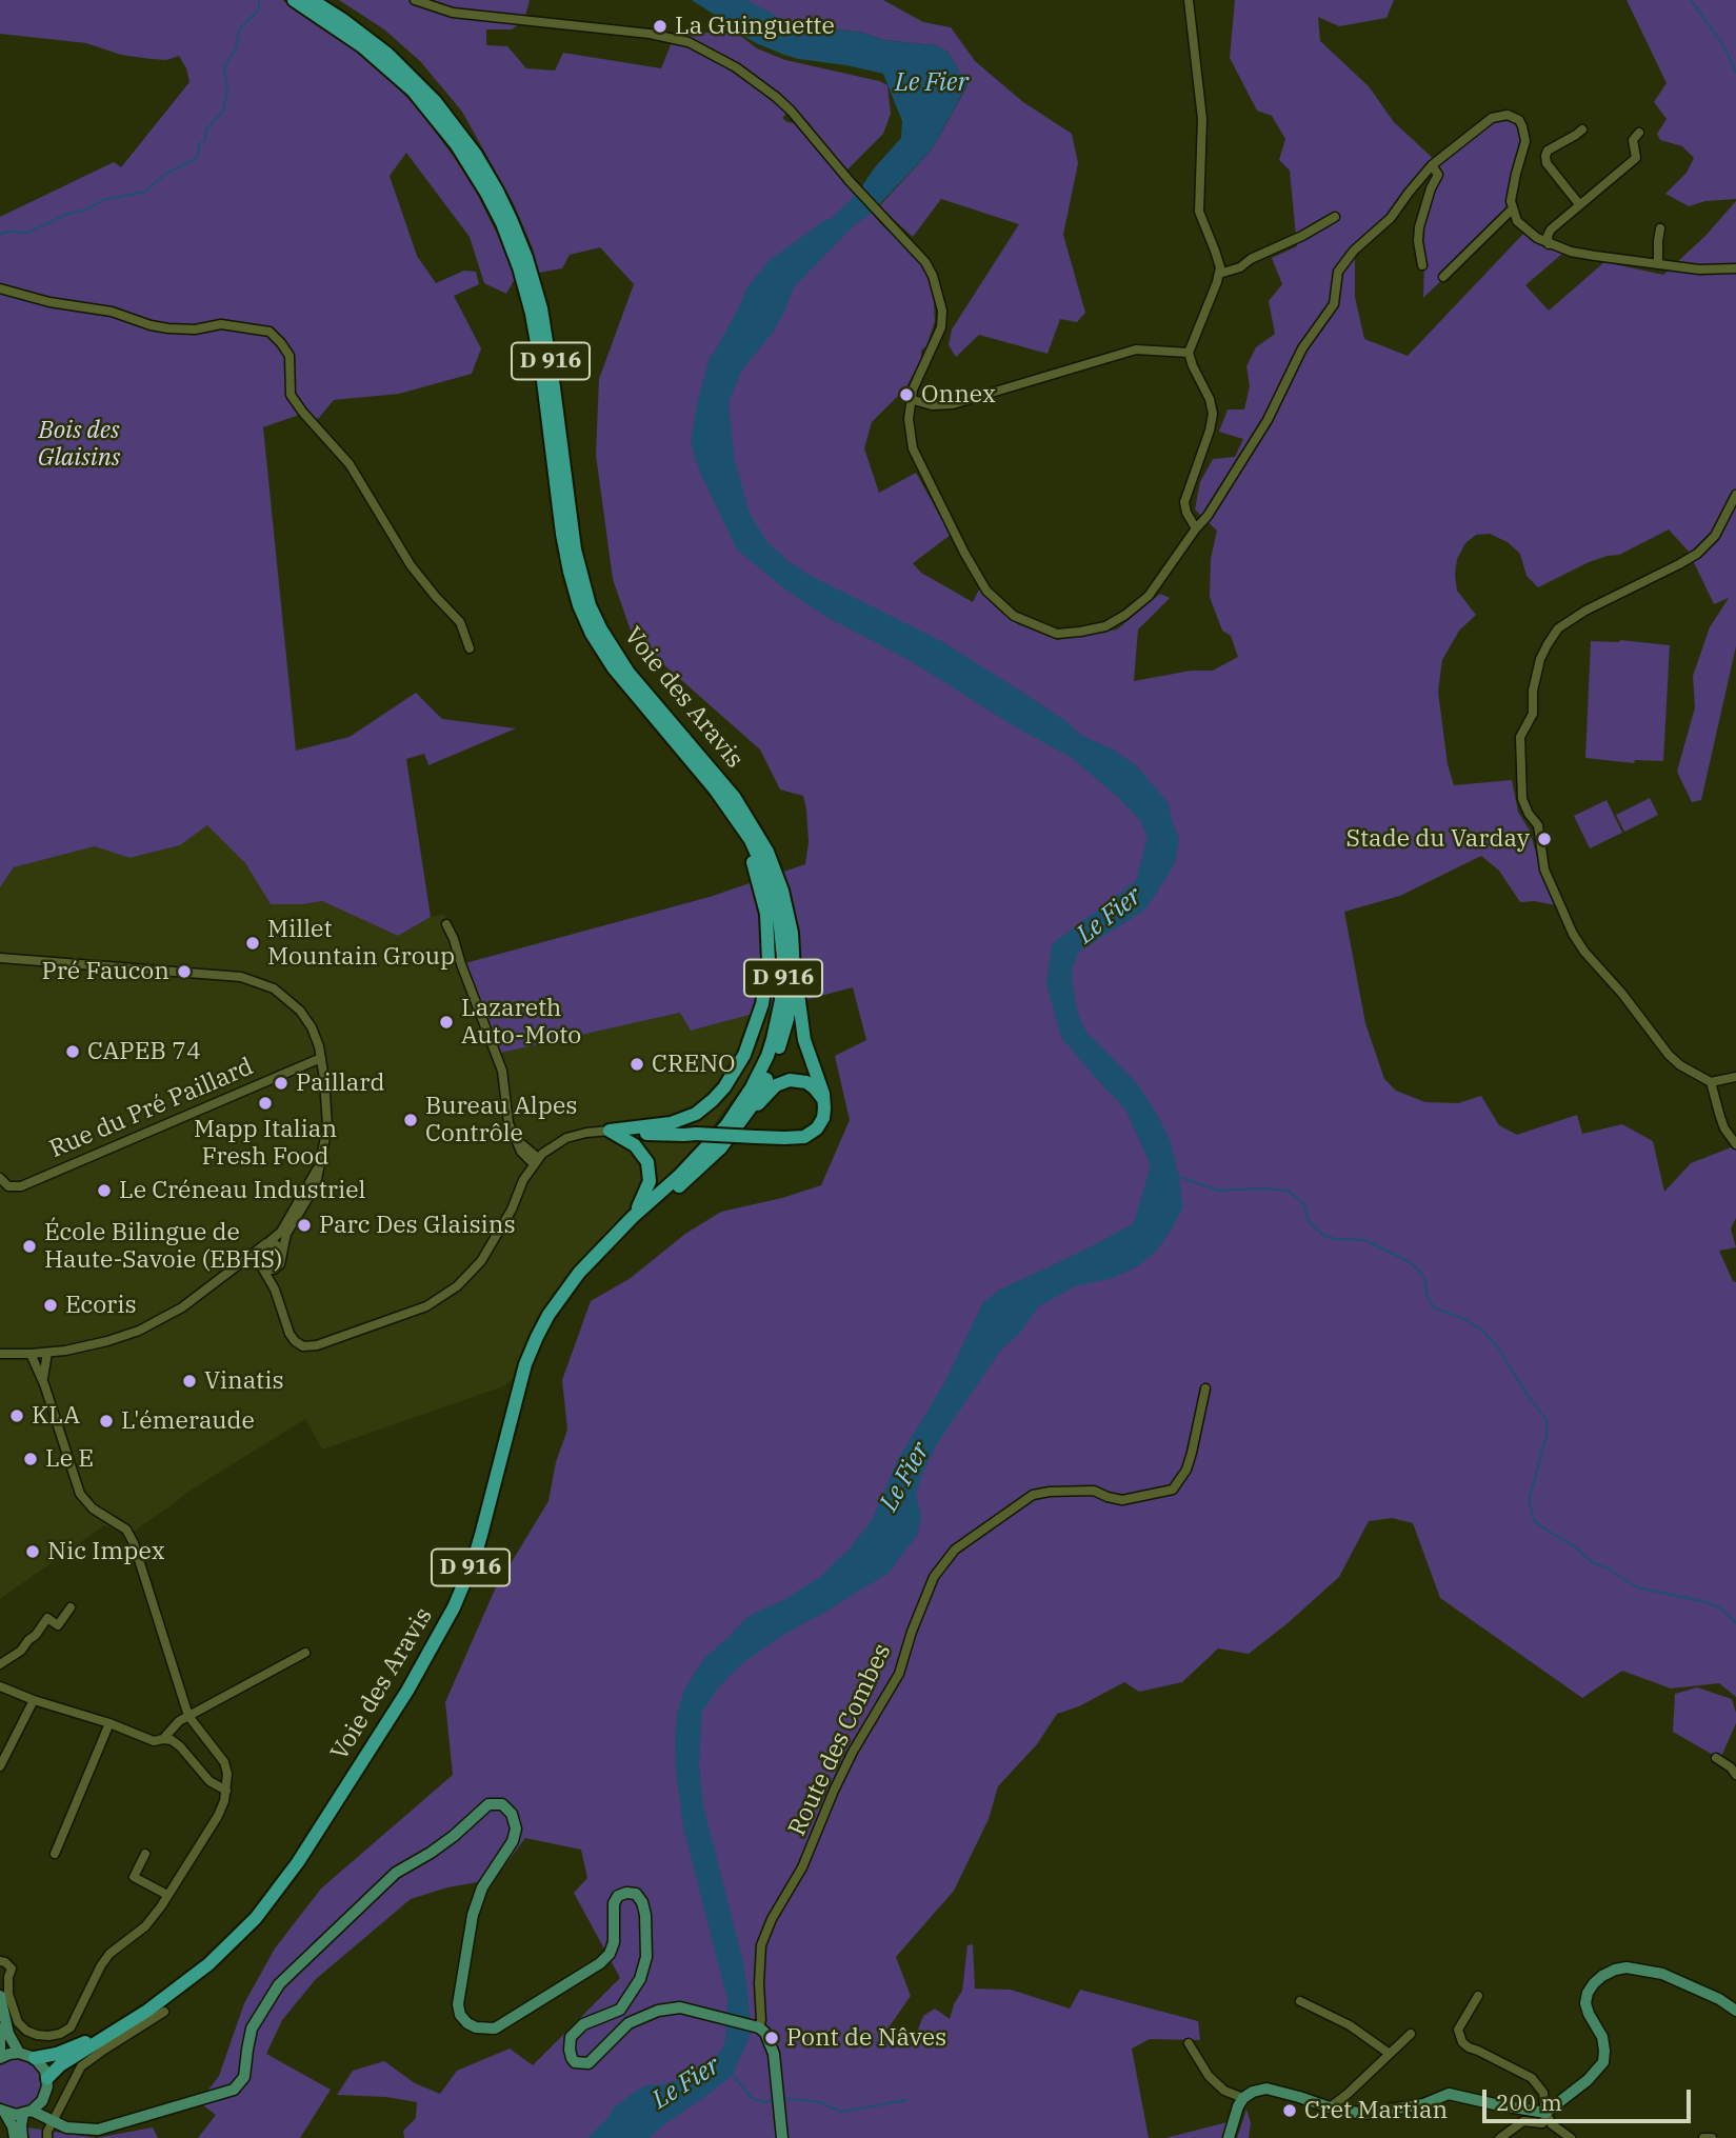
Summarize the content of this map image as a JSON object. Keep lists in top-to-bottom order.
{
  "streets": {
    "highway": ["D 916", "Voie des Aravis"],
    "street": ["Rue du Pré Paillard", "Route des Combes"]
  },
  "water": ["Le Fier"],
  "parks": ["Bois des Glaisins"],
  "places": [
    "La Guinguette",
    "Onnex",
    "Stade du Varday",
    "Millet Mountain Group",
    "Pré Faucon",
    "Lazareth Auto-Moto",
    "CAPEB 74",
    "CRENO",
    "Paillard",
    "Mapp Italian Fresh Food",
    "Bureau Alpes Contrôle",
    "Le Créneau Industriel",
    "Parc Des Glaisins",
    "École Bilingue de Haute-Savoie (EBHS)",
    "Ecoris",
    "Vinatis",
    "KLA",
    "L'émeraude",
    "Le E",
    "Nic Impex",
    "Pont de Nâves",
    "Cret Martian"
  ],
  "scale_bar": "200 m"
}
